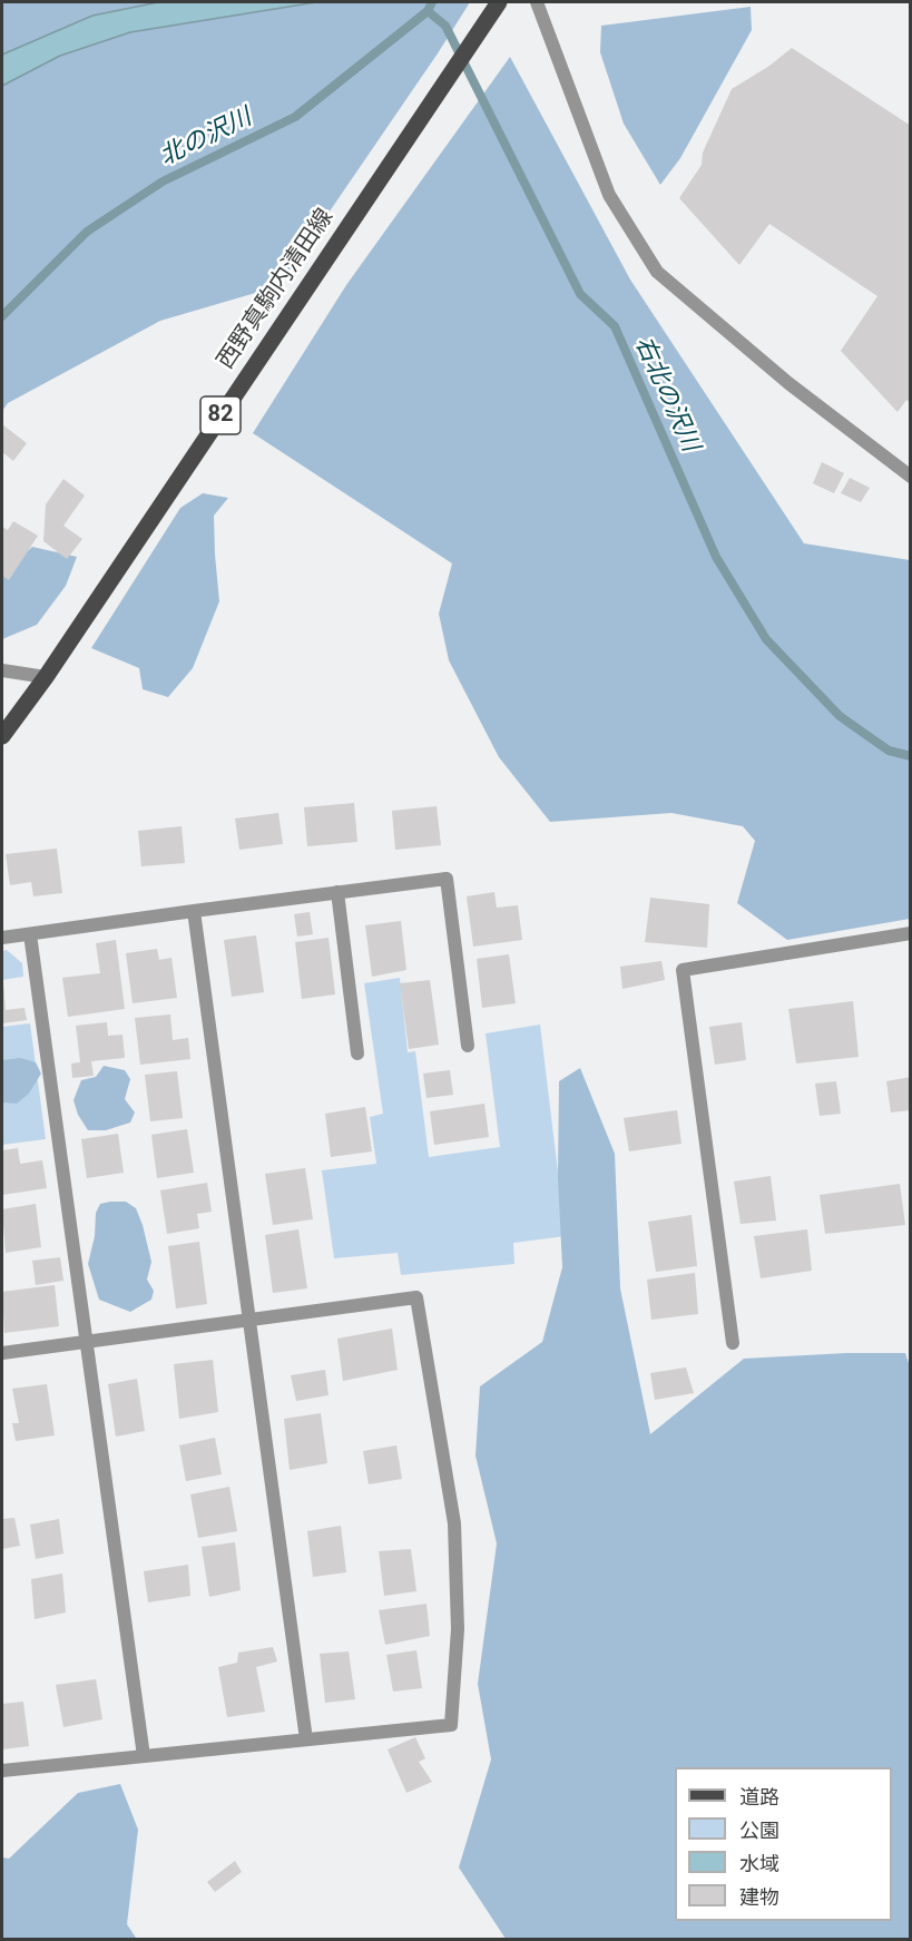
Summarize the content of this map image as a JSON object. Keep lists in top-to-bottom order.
{
  "streets": {
    "main road": ["西野真駒内清田線", "82"]
  },
  "water": ["北の沢川", "右北の沢川"],
  "legend": [
    "道路",
    "公園",
    "水域",
    "建物"
  ]
}
